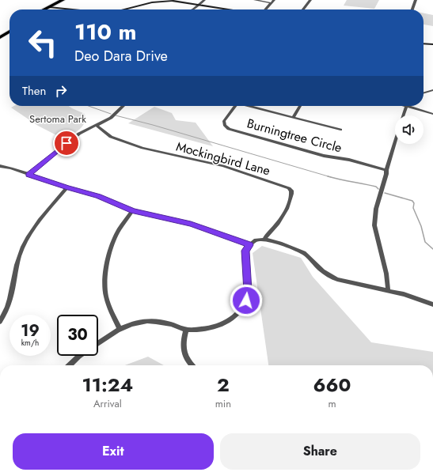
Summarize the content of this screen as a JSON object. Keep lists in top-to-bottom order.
{
  "streets": {
    "street": ["Burningtree Circle", "Mockingbird Lane"]
  },
  "parks": ["Sertoma Park"],
  "page": {
    "turn": ["110 m", "Deo Dara Drive"],
    "then": "Then",
    "speed": "19 km/h",
    "limit": "30",
    "eta": [
      "11:24",
      "Arrival",
      "2",
      "min",
      "660",
      "m"
    ],
    "buttons": ["Exit", "Share"]
  }
}
